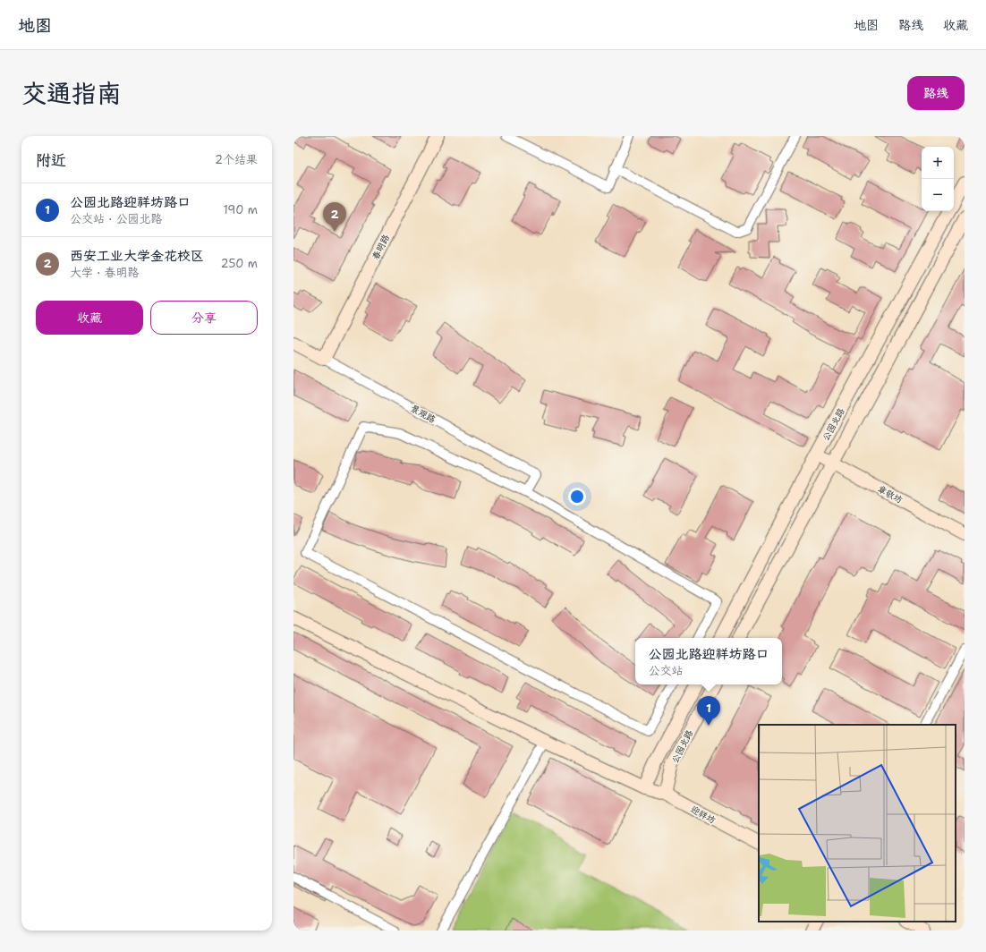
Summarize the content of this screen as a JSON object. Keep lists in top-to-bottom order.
{
  "streets": {
    "main road": [
      "春明路",
      "景观路",
      "公园北路",
      "章敬坊",
      "迎祥坊"
    ]
  },
  "crossings": [
    ["春明路", "景观路"],
    ["公园北路", "章敬坊"],
    ["公园北路", "迎祥坊"]
  ],
  "page": {
    "header": "地图",
    "nav": ["地图", "路线", "收藏"],
    "title": "交通指南",
    "buttons": [
      "路线",
      ["收藏", "分享"]
    ],
    "heading": ["附近", "2个结果"],
    "map_buttons": ["+", "−"],
    "list": [
      {
        "mark": "1",
        "name": "公园北路迎祥坊路口",
        "note": "公交站 · 公园北路",
        "value": "190 m"
      },
      {
        "mark": "2",
        "name": "西安工业大学金花校区",
        "note": "大学 · 春明路",
        "value": "250 m"
      }
    ],
    "pins": ["2", "1"],
    "popup": ["公园北路迎祥坊路口", "公交站"]
  }
}
